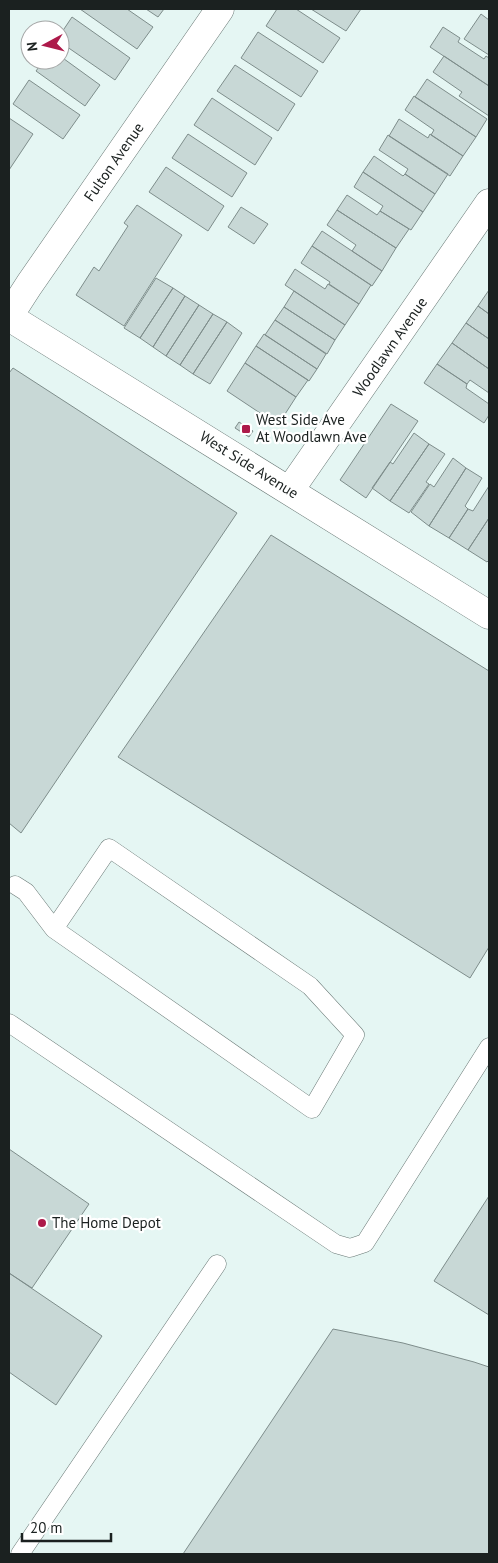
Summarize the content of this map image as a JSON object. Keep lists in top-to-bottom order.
{
  "streets": {
    "street": ["Fulton Avenue", "Woodlawn Avenue", "West Side Avenue"]
  },
  "crossings": [
    ["Fulton Avenue", "West Side Avenue"],
    ["Woodlawn Avenue", "West Side Avenue"]
  ],
  "places": {
    "transit": ["West Side Ave At Woodlawn Ave"],
    "other": ["The Home Depot"]
  },
  "scale_bar": "20 m",
  "north": "left"
}
